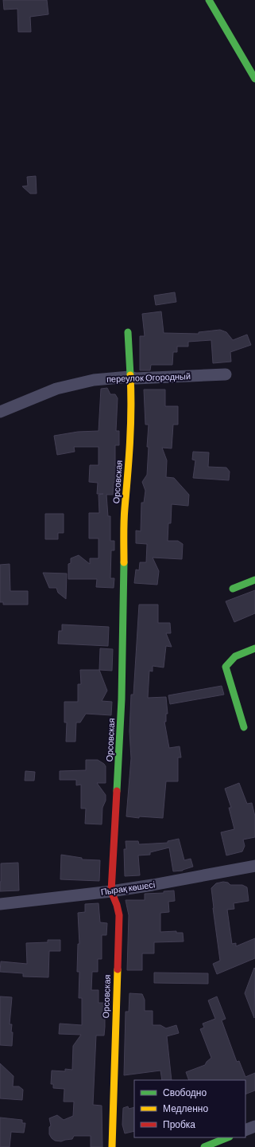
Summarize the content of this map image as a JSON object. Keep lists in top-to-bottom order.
{
  "streets": {
    "street": ["переулок Огородный", "Орсовская", "Пырақ көшесі"]
  },
  "crossings": [
    ["переулок Огородный", "Орсовская"],
    ["Орсовская", "Пырақ көшесі"]
  ],
  "legend": ["Свободно", "Медленно", "Пробка"]
}
